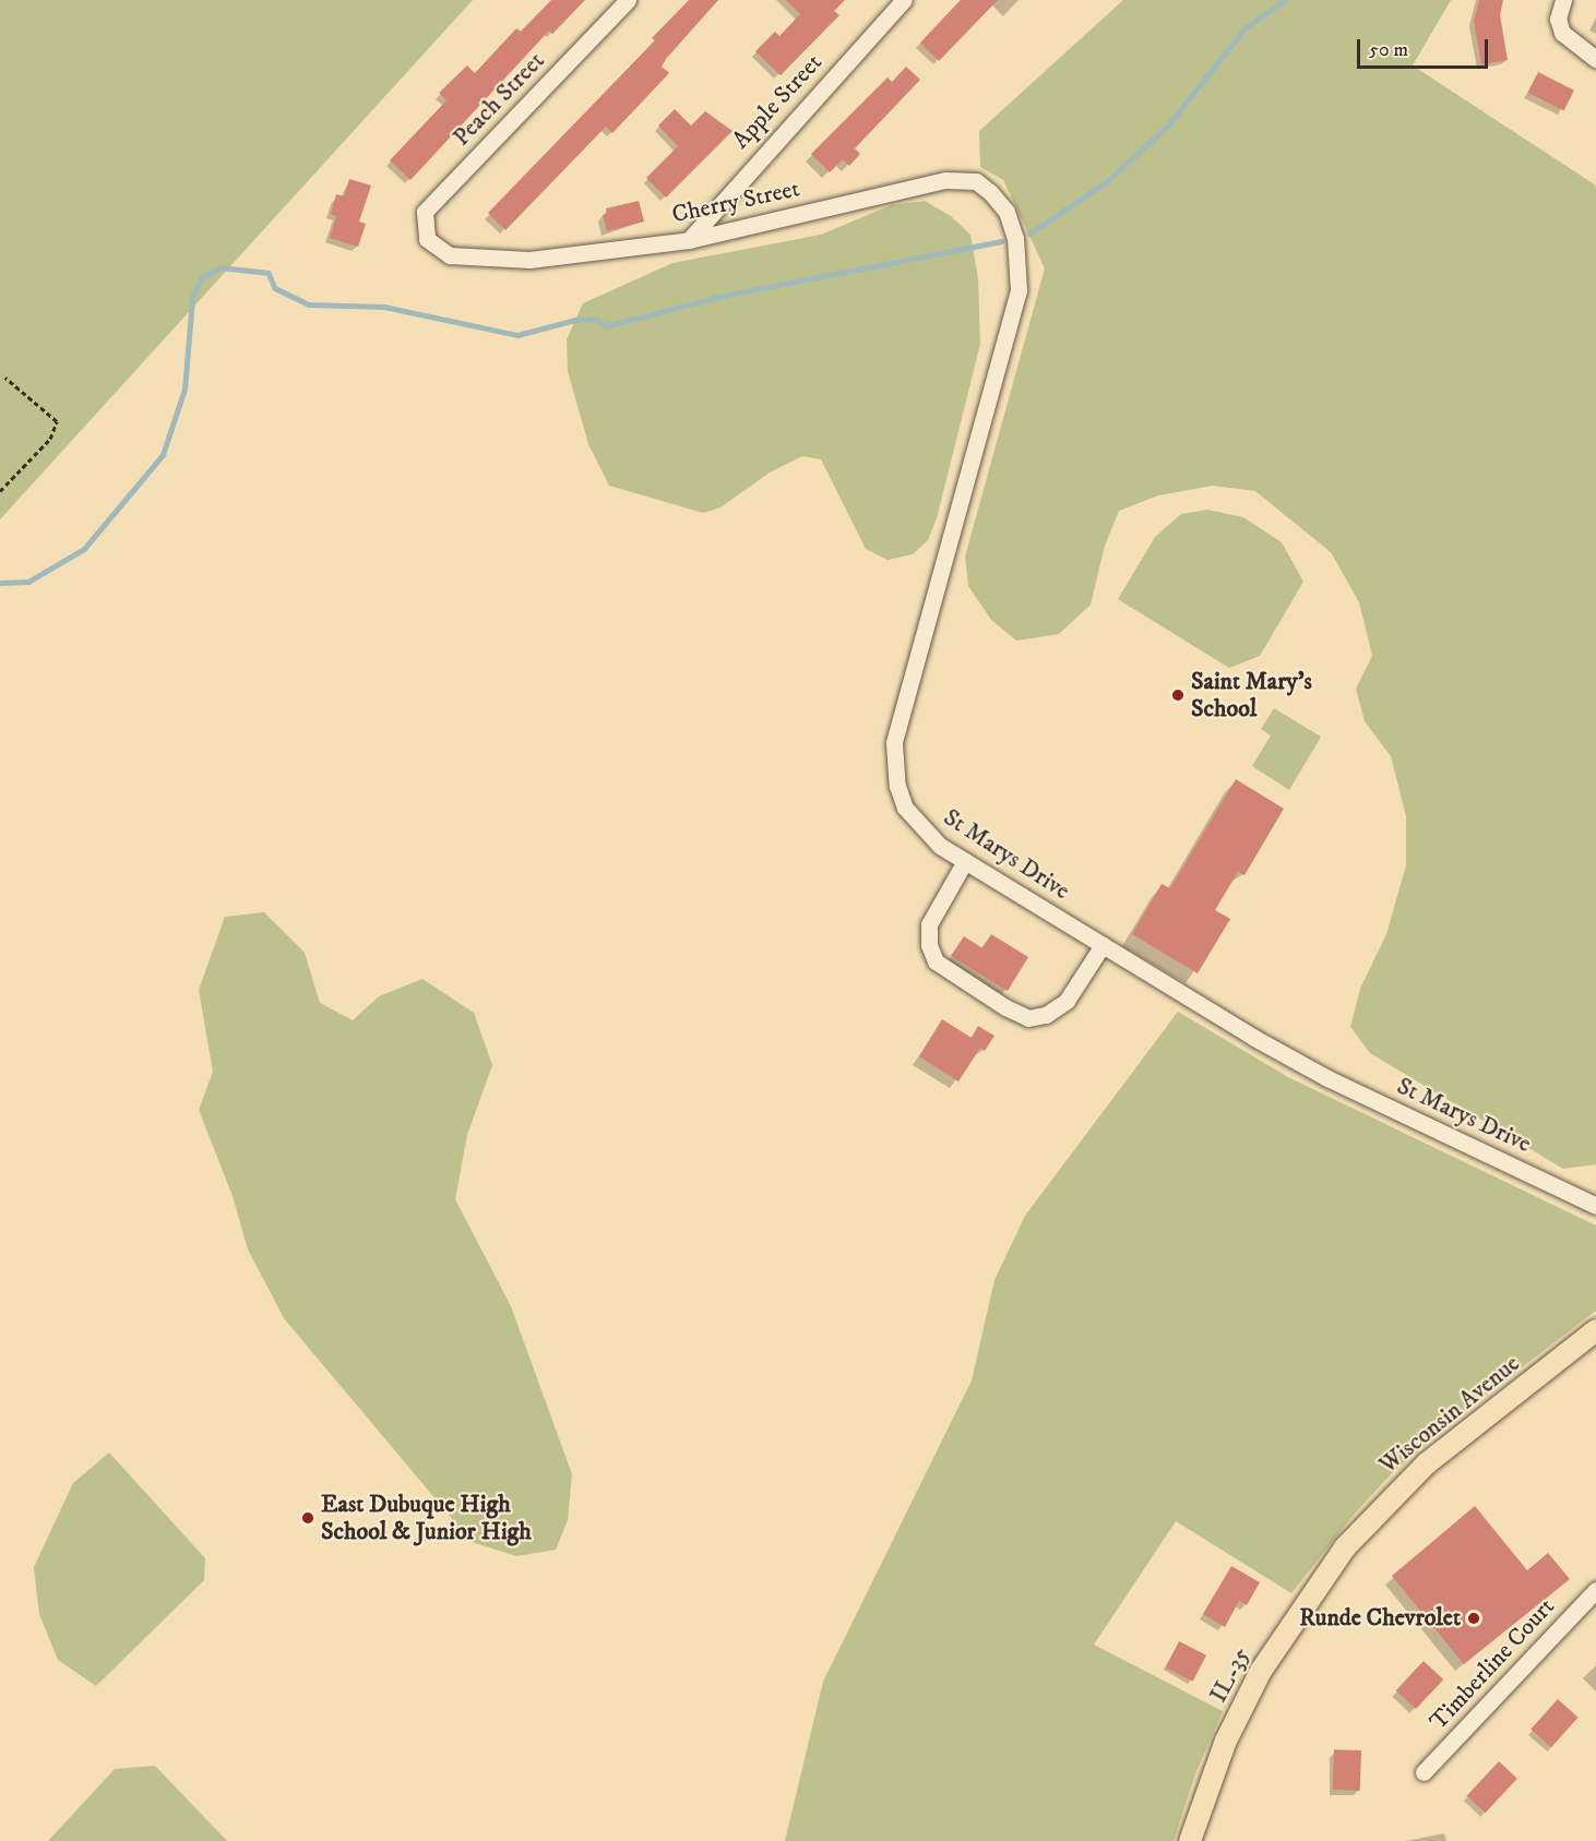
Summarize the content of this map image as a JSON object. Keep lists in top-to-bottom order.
{
  "streets": {
    "main road": ["Wisconsin Avenue", "IL-35"],
    "street": [
      "Peach Street",
      "Apple Street",
      "Cherry Street",
      "St Marys Drive",
      "Timberline Court"
    ]
  },
  "crossings": [
    ["Peach Street", "Cherry Street"],
    ["Apple Street", "Cherry Street"],
    ["Cherry Street", "St Marys Drive"],
    ["Wisconsin Avenue", "IL-35"]
  ],
  "places": ["Saint Mary's School", "East Dubuque High School & Junior High", "Runde Chevrolet"],
  "scale_bar": "50 m"
}
